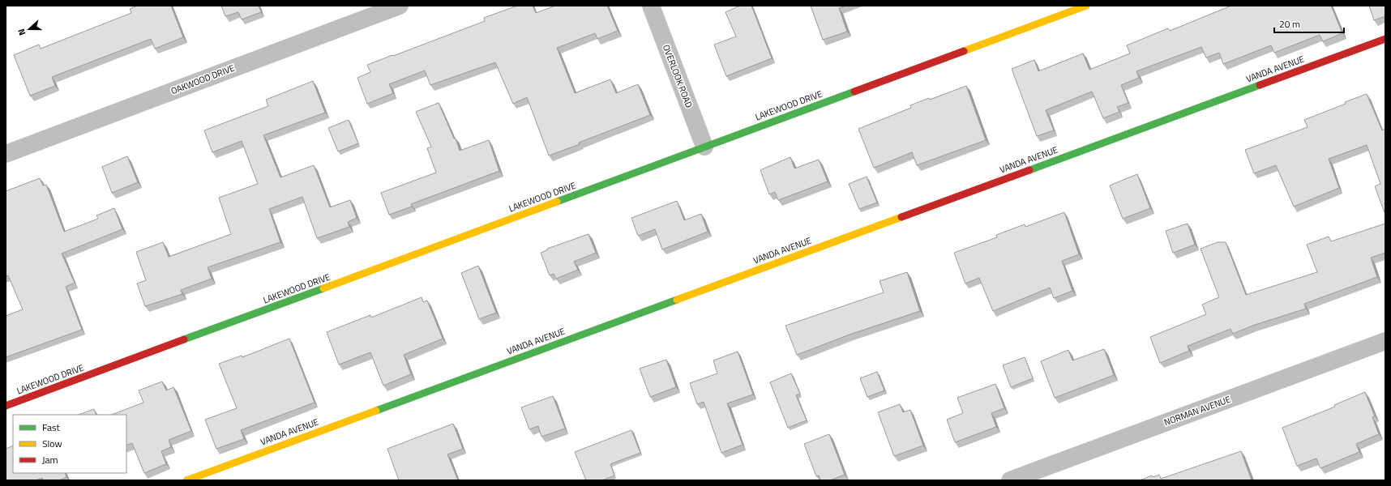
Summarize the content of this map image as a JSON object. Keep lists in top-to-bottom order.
{
  "streets": {
    "street": [
      "VANDA AVENUE",
      "OVERLOOK ROAD",
      "OAKWOOD DRIVE",
      "LAKEWOOD DRIVE",
      "NORMAN AVENUE"
    ]
  },
  "crossings": [
    ["OVERLOOK ROAD", "LAKEWOOD DRIVE"]
  ],
  "legend": ["Fast", "Slow", "Jam"],
  "scale_bar": "20 m",
  "north": "left"
}
